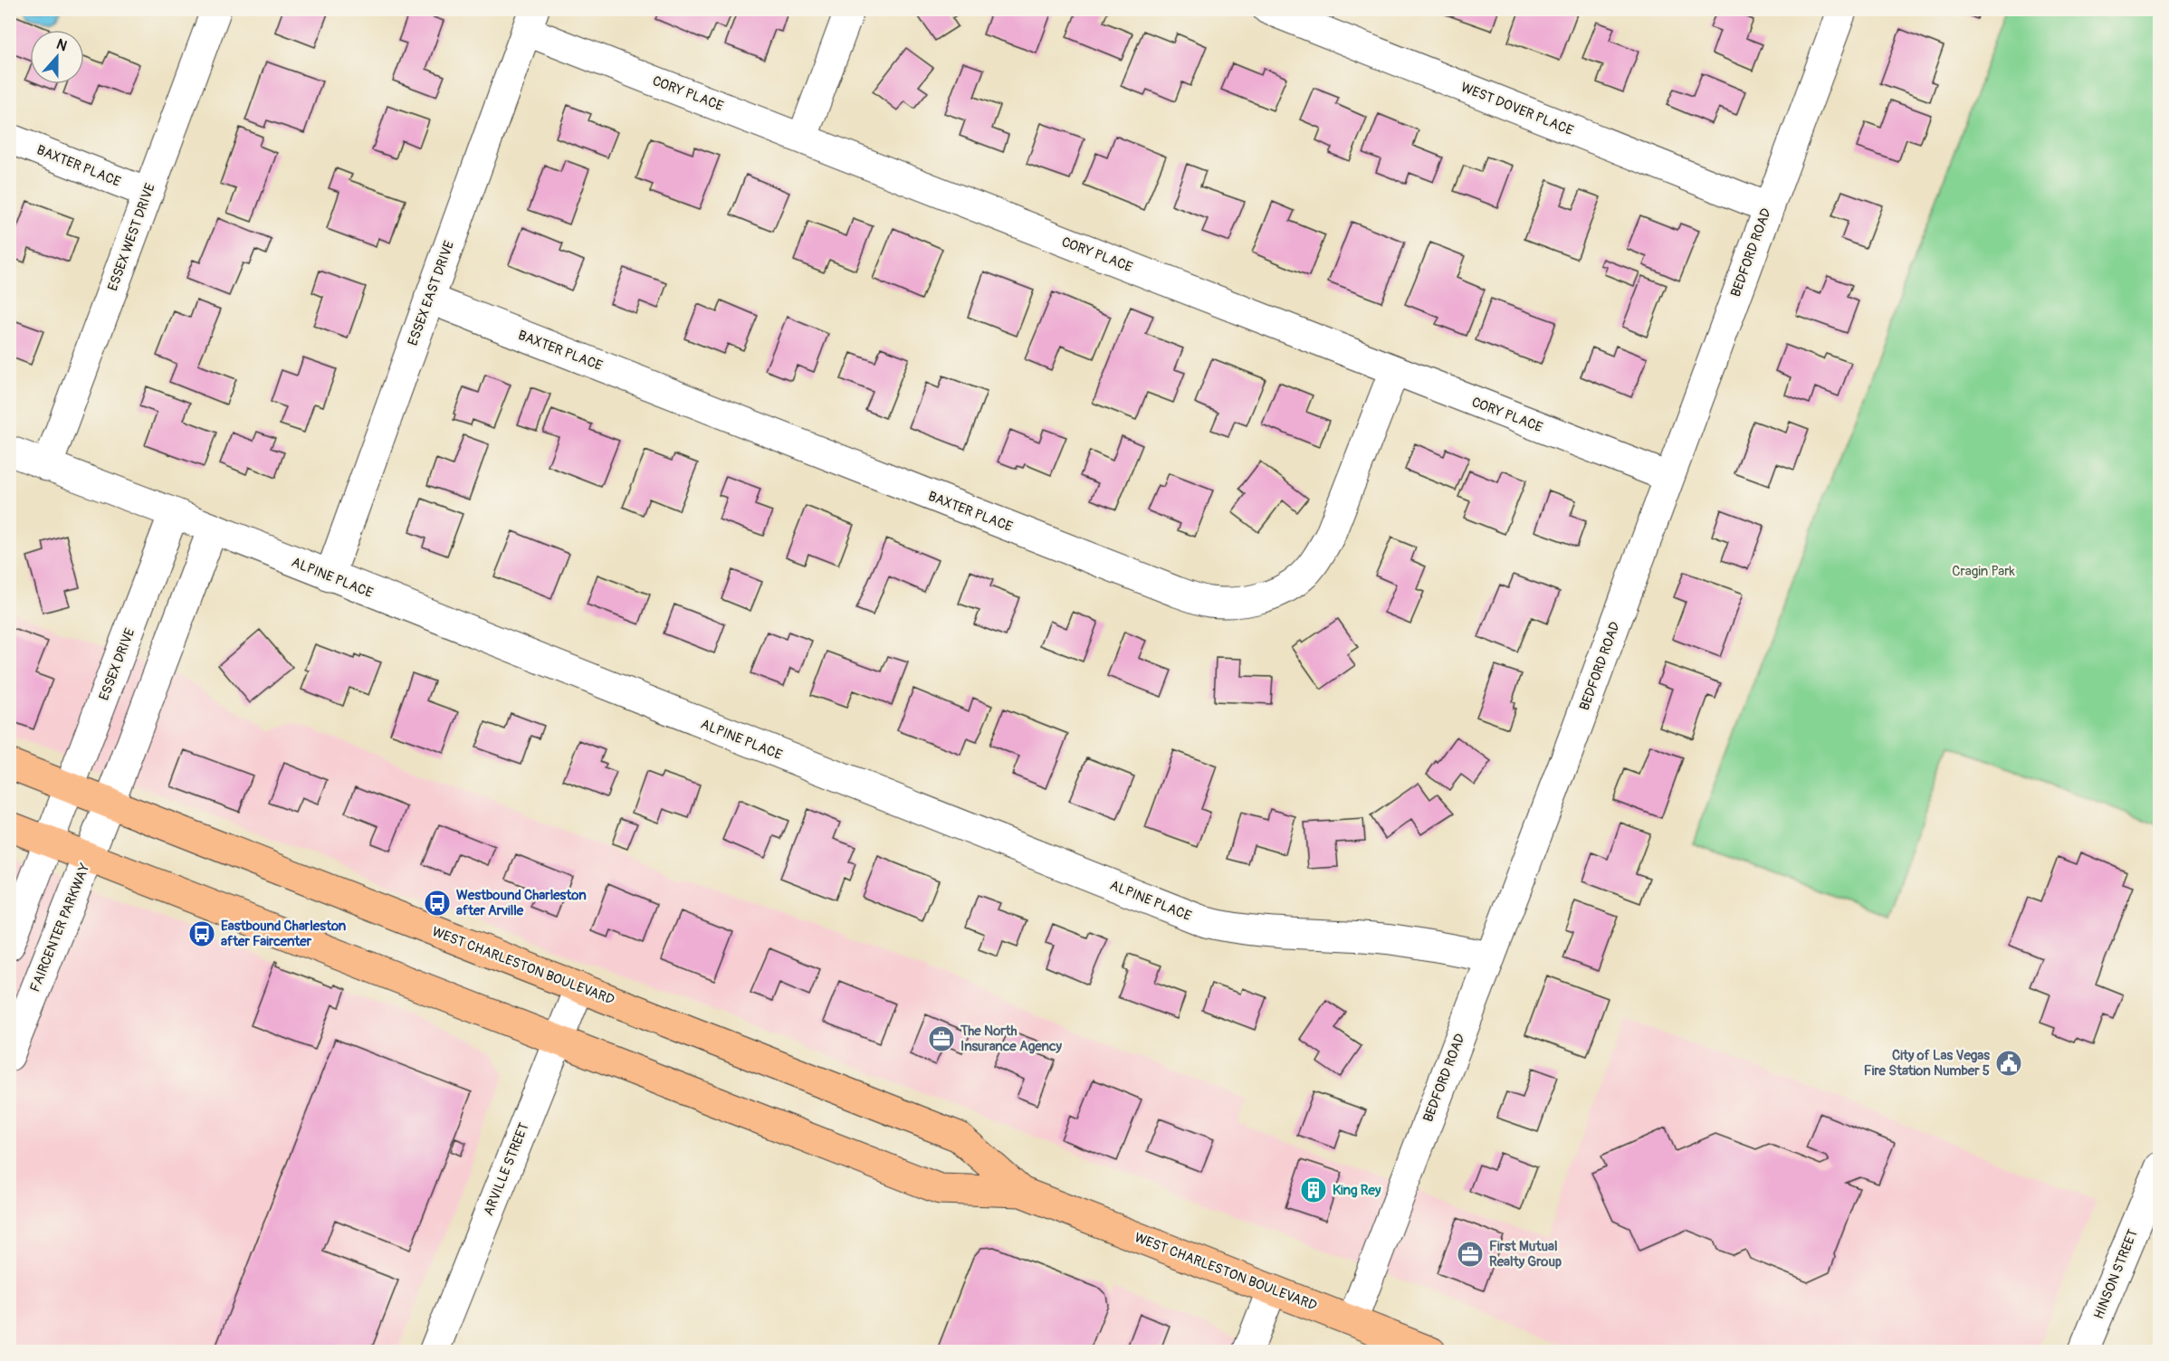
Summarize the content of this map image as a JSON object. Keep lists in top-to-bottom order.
{
  "streets": {
    "main road": ["WEST CHARLESTON BOULEVARD"],
    "street": [
      "CORY PLACE",
      "WEST DOVER PLACE",
      "BAXTER PLACE",
      "ESSEX WEST DRIVE",
      "BEDFORD ROAD",
      "ESSEX EAST DRIVE",
      "ALPINE PLACE",
      "ESSEX DRIVE",
      "FAIRCENTER PARKWAY",
      "ARVILLE STREET",
      "HINSON STREET"
    ]
  },
  "crossings": [
    ["CORY PLACE", "BAXTER PLACE"],
    ["CORY PLACE", "BEDFORD ROAD"],
    ["CORY PLACE", "ESSEX EAST DRIVE"],
    ["WEST DOVER PLACE", "BEDFORD ROAD"],
    ["BAXTER PLACE", "ESSEX WEST DRIVE"],
    ["BAXTER PLACE", "ESSEX EAST DRIVE"],
    ["ESSEX WEST DRIVE", "ALPINE PLACE"],
    ["BEDFORD ROAD", "ALPINE PLACE"],
    ["BEDFORD ROAD", "WEST CHARLESTON BOULEVARD"],
    ["ESSEX EAST DRIVE", "ALPINE PLACE"],
    ["ALPINE PLACE", "ESSEX DRIVE"],
    ["ESSEX DRIVE", "WEST CHARLESTON BOULEVARD"],
    ["FAIRCENTER PARKWAY", "WEST CHARLESTON BOULEVARD"],
    ["WEST CHARLESTON BOULEVARD", "ARVILLE STREET"]
  ],
  "parks": ["Cragin Park"],
  "places": {
    "bus stop": ["Westbound Charleston after Arville", "Eastbound Charleston after Faircenter"],
    "office": ["The North Insurance Agency", "First Mutual Realty Group"],
    "public building": ["City of Las Vegas Fire Station Number 5"],
    "building": ["King Rey"]
  },
  "north": "top"
}
